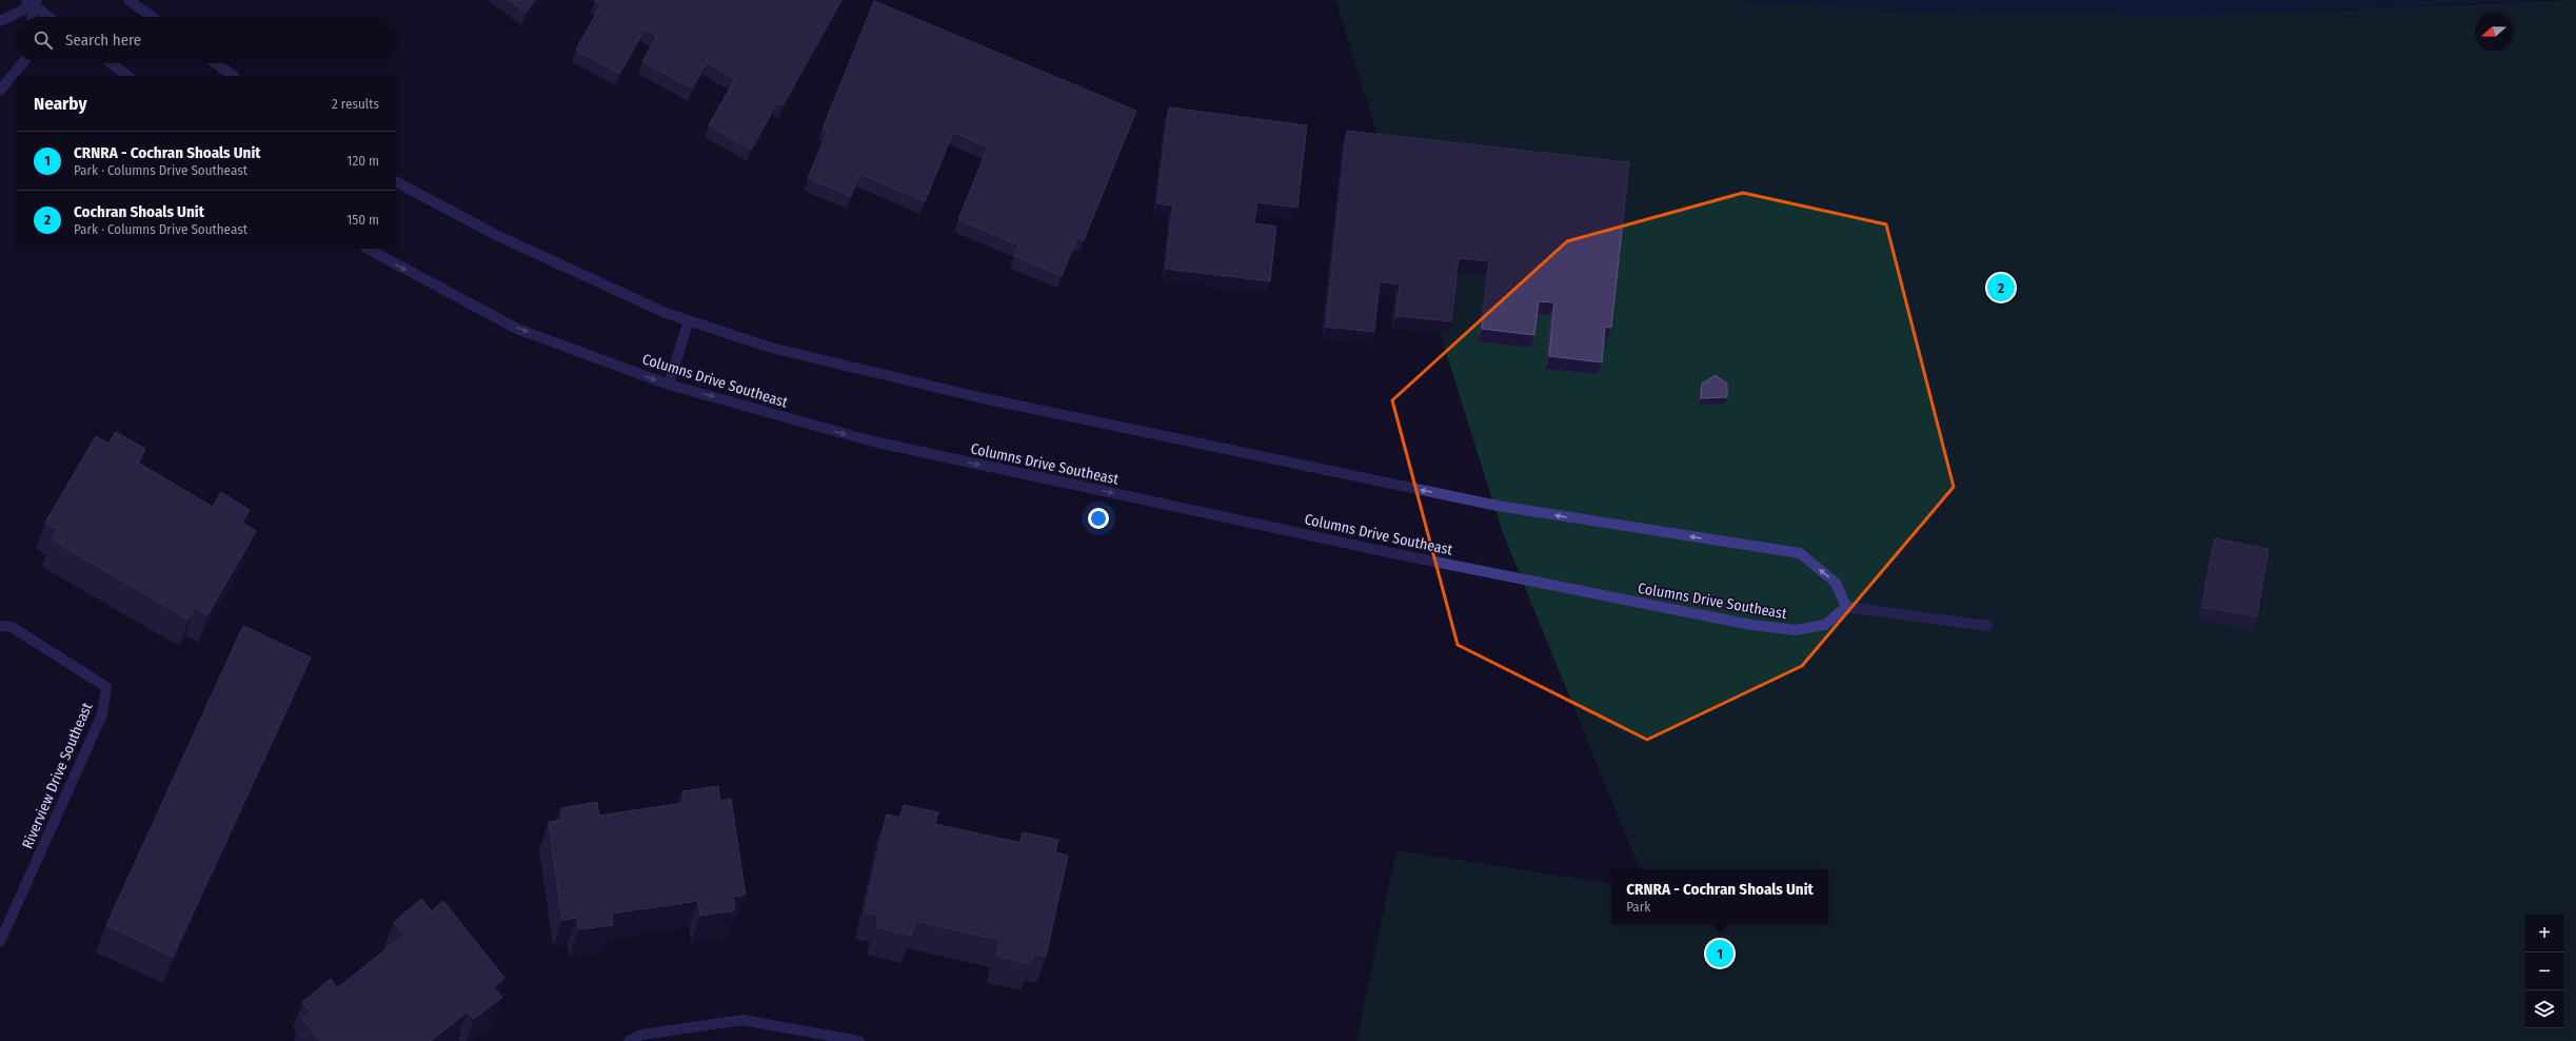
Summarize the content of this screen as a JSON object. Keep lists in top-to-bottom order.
{
  "streets": {
    "street": ["Columns Drive Southeast", "Riverview Drive Southeast"]
  },
  "north": "left",
  "page": {
    "search": "Search here",
    "heading": ["Nearby", "2 results"],
    "list": [
      {
        "mark": "1",
        "name": "CRNRA - Cochran Shoals Unit",
        "note": "Park · Columns Drive Southeast",
        "value": "120 m"
      },
      {
        "mark": "2",
        "name": "Cochran Shoals Unit",
        "note": "Park · Columns Drive Southeast",
        "value": "150 m"
      }
    ],
    "pins": ["2", "1"],
    "popup": ["CRNRA - Cochran Shoals Unit", "Park"],
    "map_buttons": ["+", "−"]
  }
}
